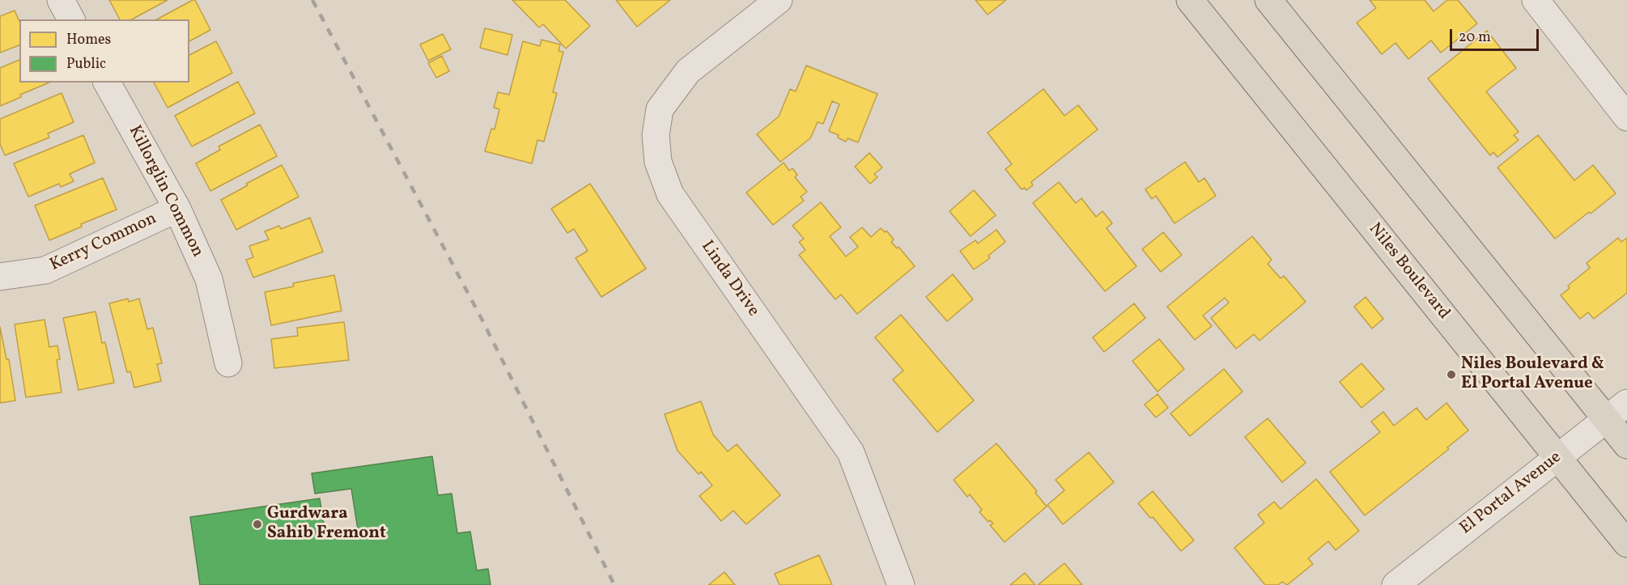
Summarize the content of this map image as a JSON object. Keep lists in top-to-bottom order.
{
  "streets": {
    "main road": ["Niles Boulevard"],
    "street": [
      "Killorglin Common",
      "Kerry Common",
      "Linda Drive",
      "El Portal Avenue"
    ]
  },
  "crossings": [
    ["Killorglin Common", "Kerry Common"],
    ["Niles Boulevard", "El Portal Avenue"]
  ],
  "places": ["Niles Boulevard & El Portal Avenue", "Gurdwara Sahib Fremont"],
  "legend": ["Homes", "Public"],
  "scale_bar": "20 m"
}
